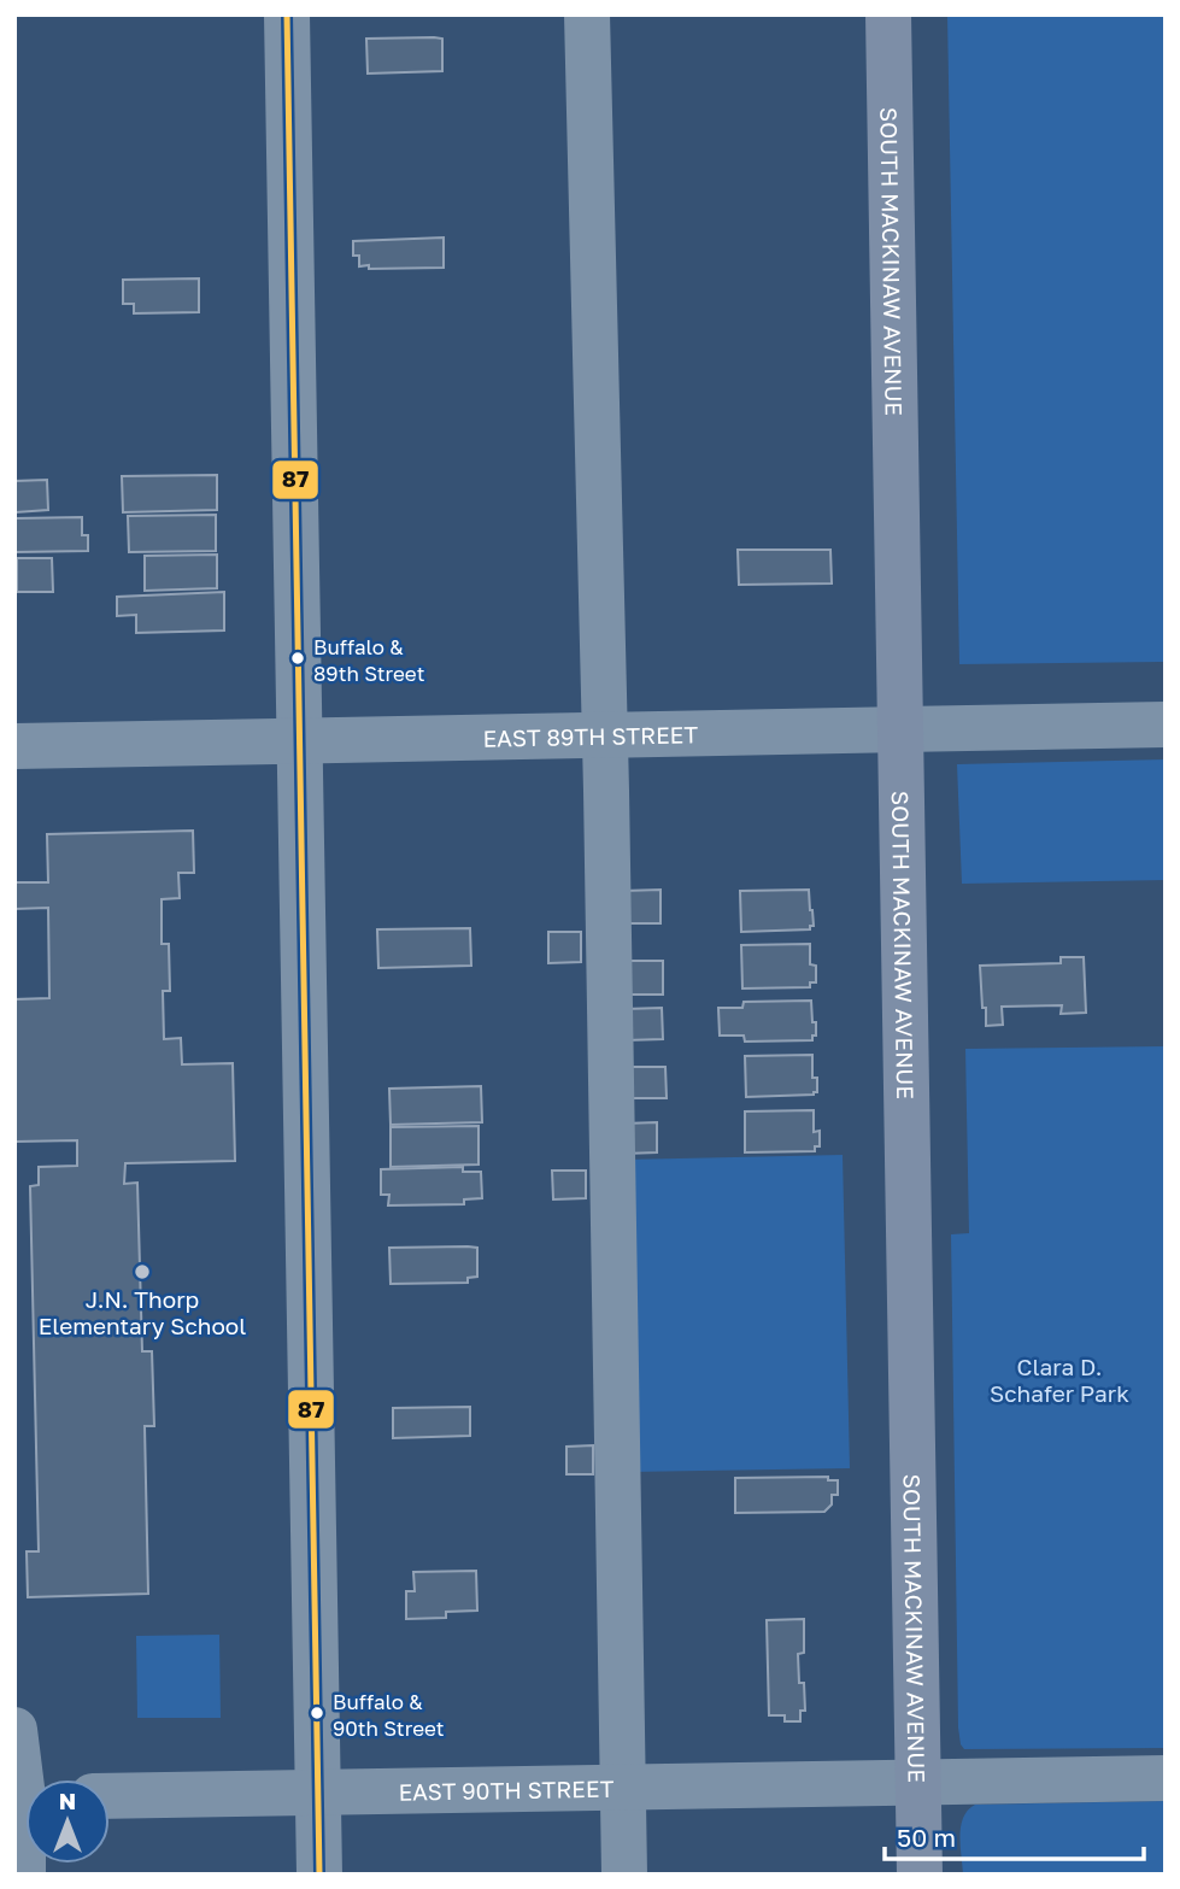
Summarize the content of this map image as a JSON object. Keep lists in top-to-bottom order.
{
  "streets": {
    "main road": ["SOUTH MACKINAW AVENUE"],
    "street": ["EAST 89TH STREET", "EAST 90TH STREET"]
  },
  "crossings": [
    ["SOUTH MACKINAW AVENUE", "EAST 89TH STREET"],
    ["SOUTH MACKINAW AVENUE", "EAST 90TH STREET"]
  ],
  "parks": ["Clara D. Schafer Park"],
  "places": ["Buffalo & 89th Street", "J.N. Thorp Elementary School", "Buffalo & 90th Street"],
  "lines": ["transit line 87"],
  "scale_bar": "50 m",
  "north": "top"
}
